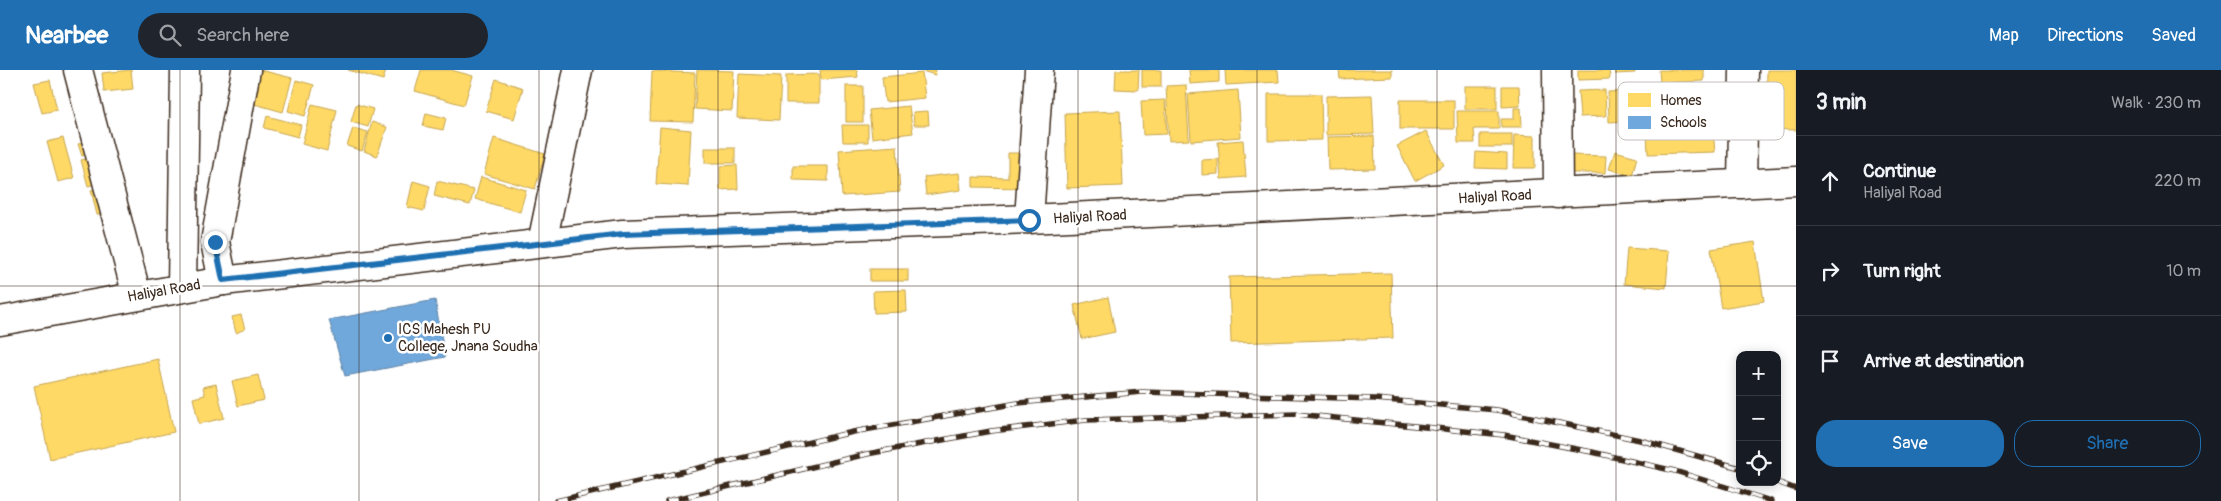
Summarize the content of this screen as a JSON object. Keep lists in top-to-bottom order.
{
  "streets": {
    "main road": ["Haliyal Road"]
  },
  "places": ["ICS Mahesh PU College, Jnana Soudha"],
  "legend": ["Homes", "Schools"],
  "page": {
    "header": "Nearbee",
    "search": "Search here",
    "nav": ["Map", "Directions", "Saved"],
    "heading": ["3 min", "Walk · 230 m"],
    "list": [
      ["Continue", "Haliyal Road", "220 m"],
      ["Turn right", "10 m"],
      "Arrive at destination"
    ],
    "map_buttons": ["+", "−"],
    "buttons": ["Save", "Share"]
  }
}
